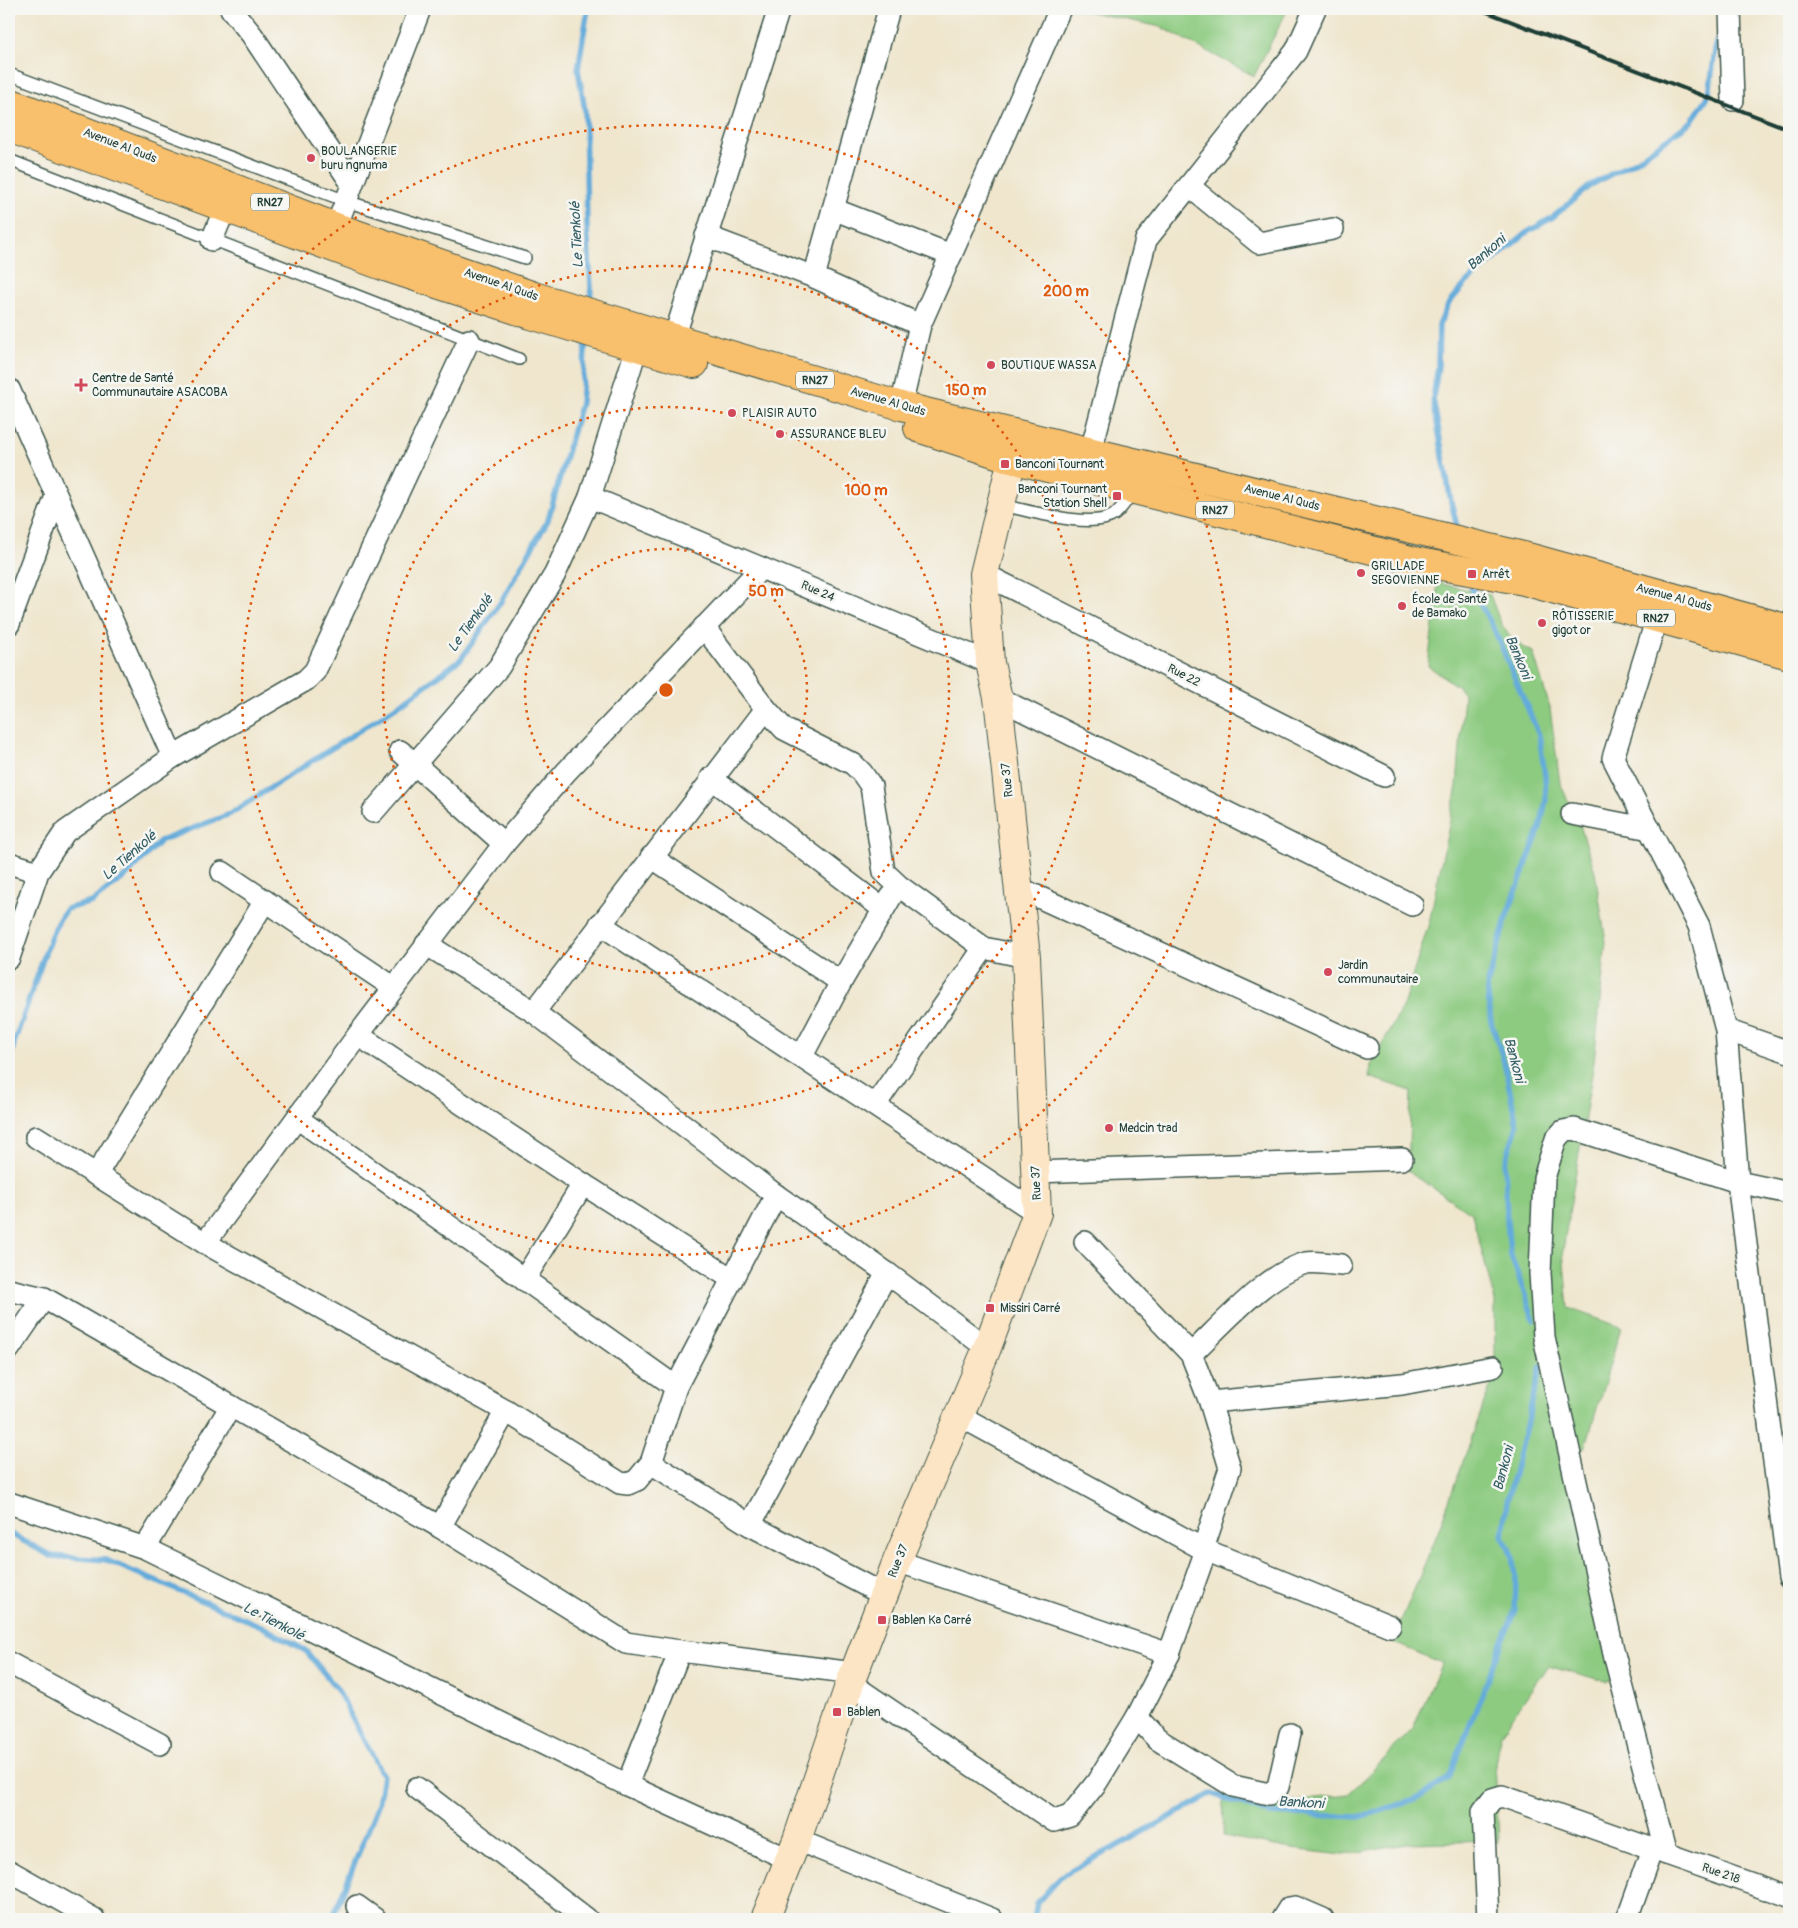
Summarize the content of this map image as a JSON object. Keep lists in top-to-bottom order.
{
  "streets": {
    "main road": ["Avenue Al Quds", "RN27", "Rue 37"],
    "street": ["Rue 24", "Rue 22", "Rue 218"]
  },
  "crossings": [
    ["Avenue Al Quds", "Rue 37"],
    ["Rue 24", "Rue 37"],
    ["Rue 22", "Rue 37"]
  ],
  "water": ["Le Tienkolé", "Bankoni"],
  "places": {
    "other": [
      "BOULANGERIE buru ngnuma",
      "BOUTIQUE WASSA",
      "PLAISIR AUTO",
      "ASSURANCE BLEU",
      "GRILLADE SEGOVIENNE",
      "École de Santé de Bamako",
      "RÔTISSERIE gigot or",
      "Jardin communautaire",
      "Medcin trad"
    ],
    "health": ["Centre de Santé Communautaire ASACOBA"],
    "transit": [
      "Banconi Tournant",
      "Banconi Tournant Station Shell",
      "Arrêt",
      "Missiri Carré",
      "Bablen Ka Carré",
      "Bablen"
    ]
  },
  "rings": [
    "200 m",
    "150 m",
    "100 m",
    "50 m"
  ]
}
